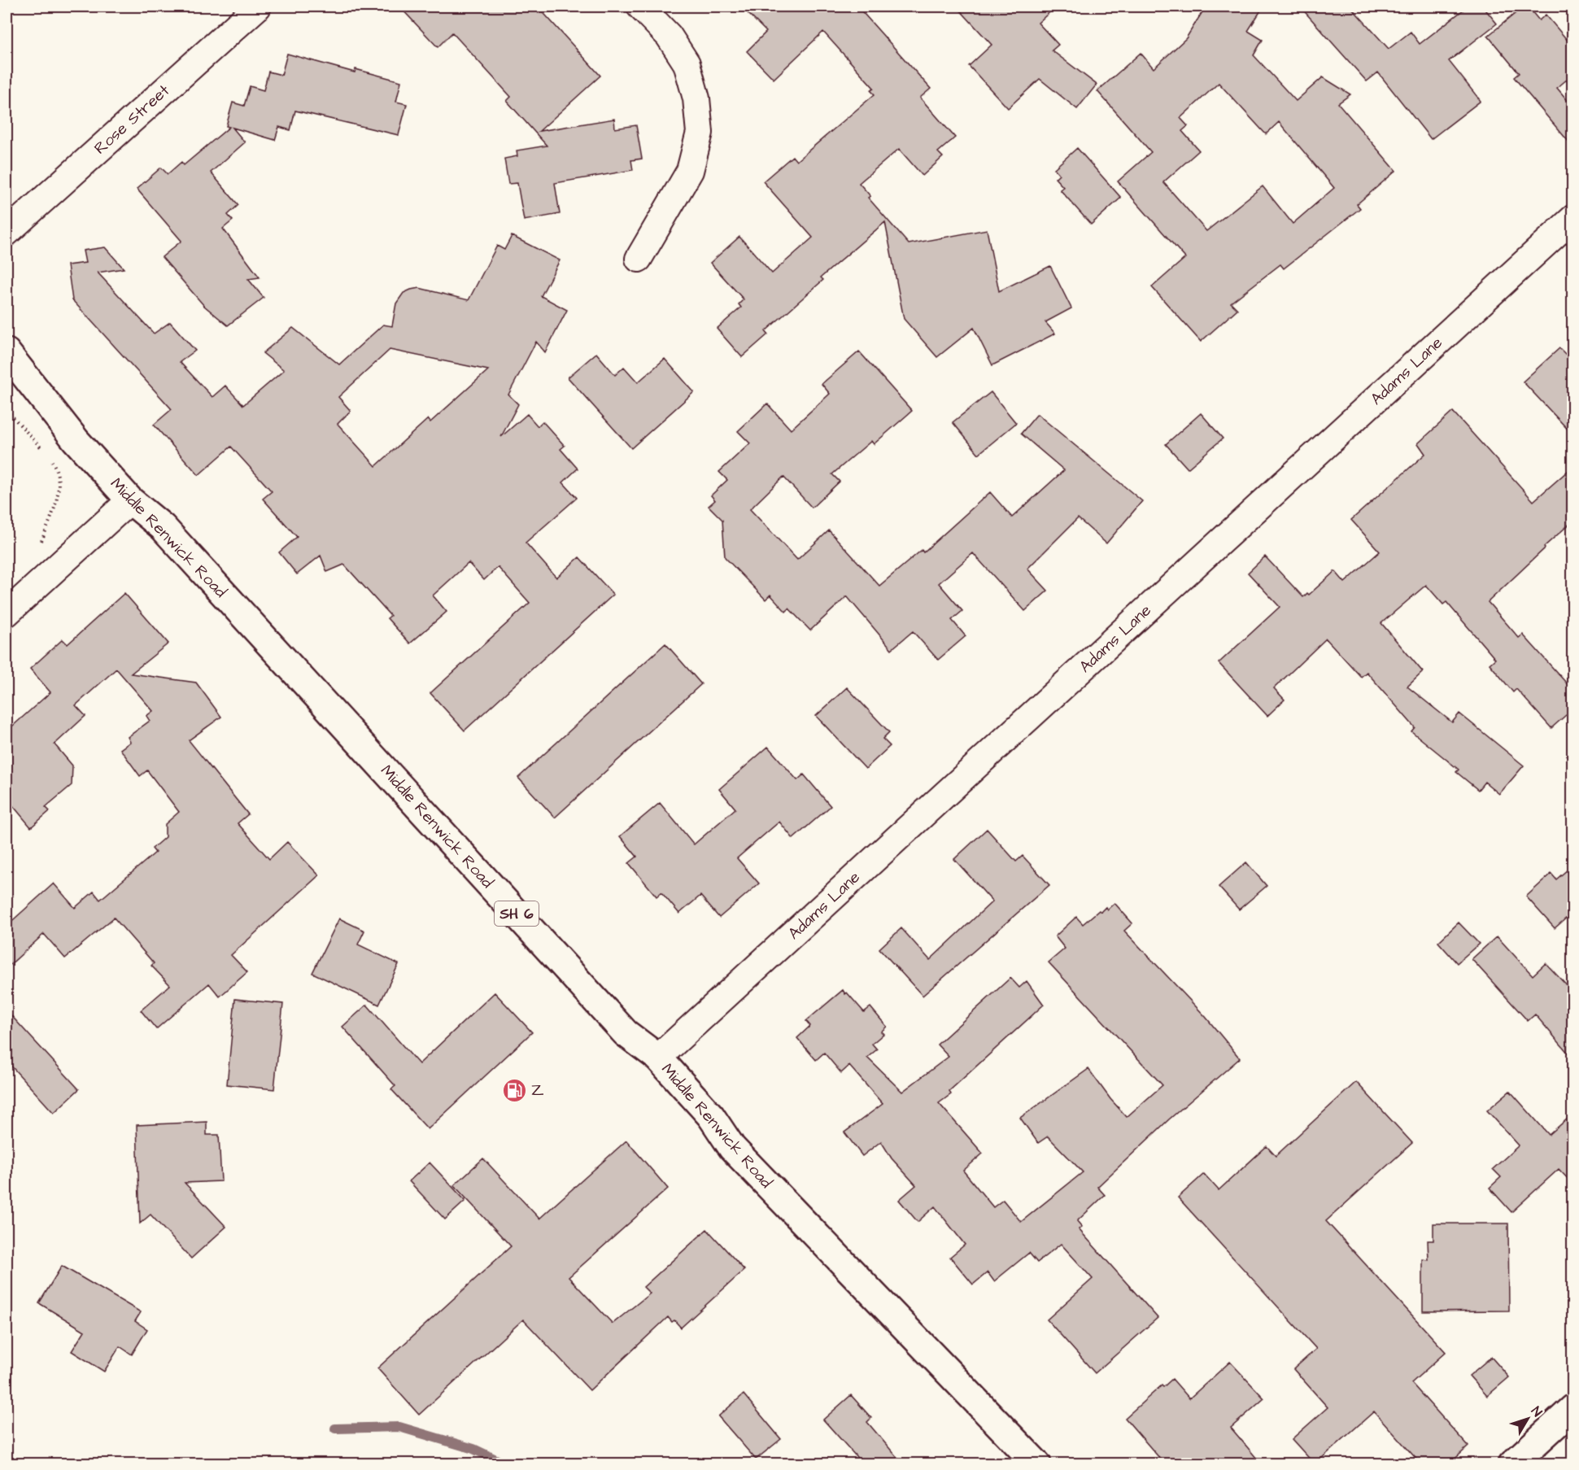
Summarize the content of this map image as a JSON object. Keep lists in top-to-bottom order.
{
  "streets": {
    "main road": ["Middle Renwick Road", "SH 6"],
    "street": ["Rose Street", "Adams Lane"]
  },
  "crossings": [
    ["Adams Lane", "Middle Renwick Road"]
  ],
  "places": {
    "fuel station": ["Z"]
  },
  "north": "top right"
}
